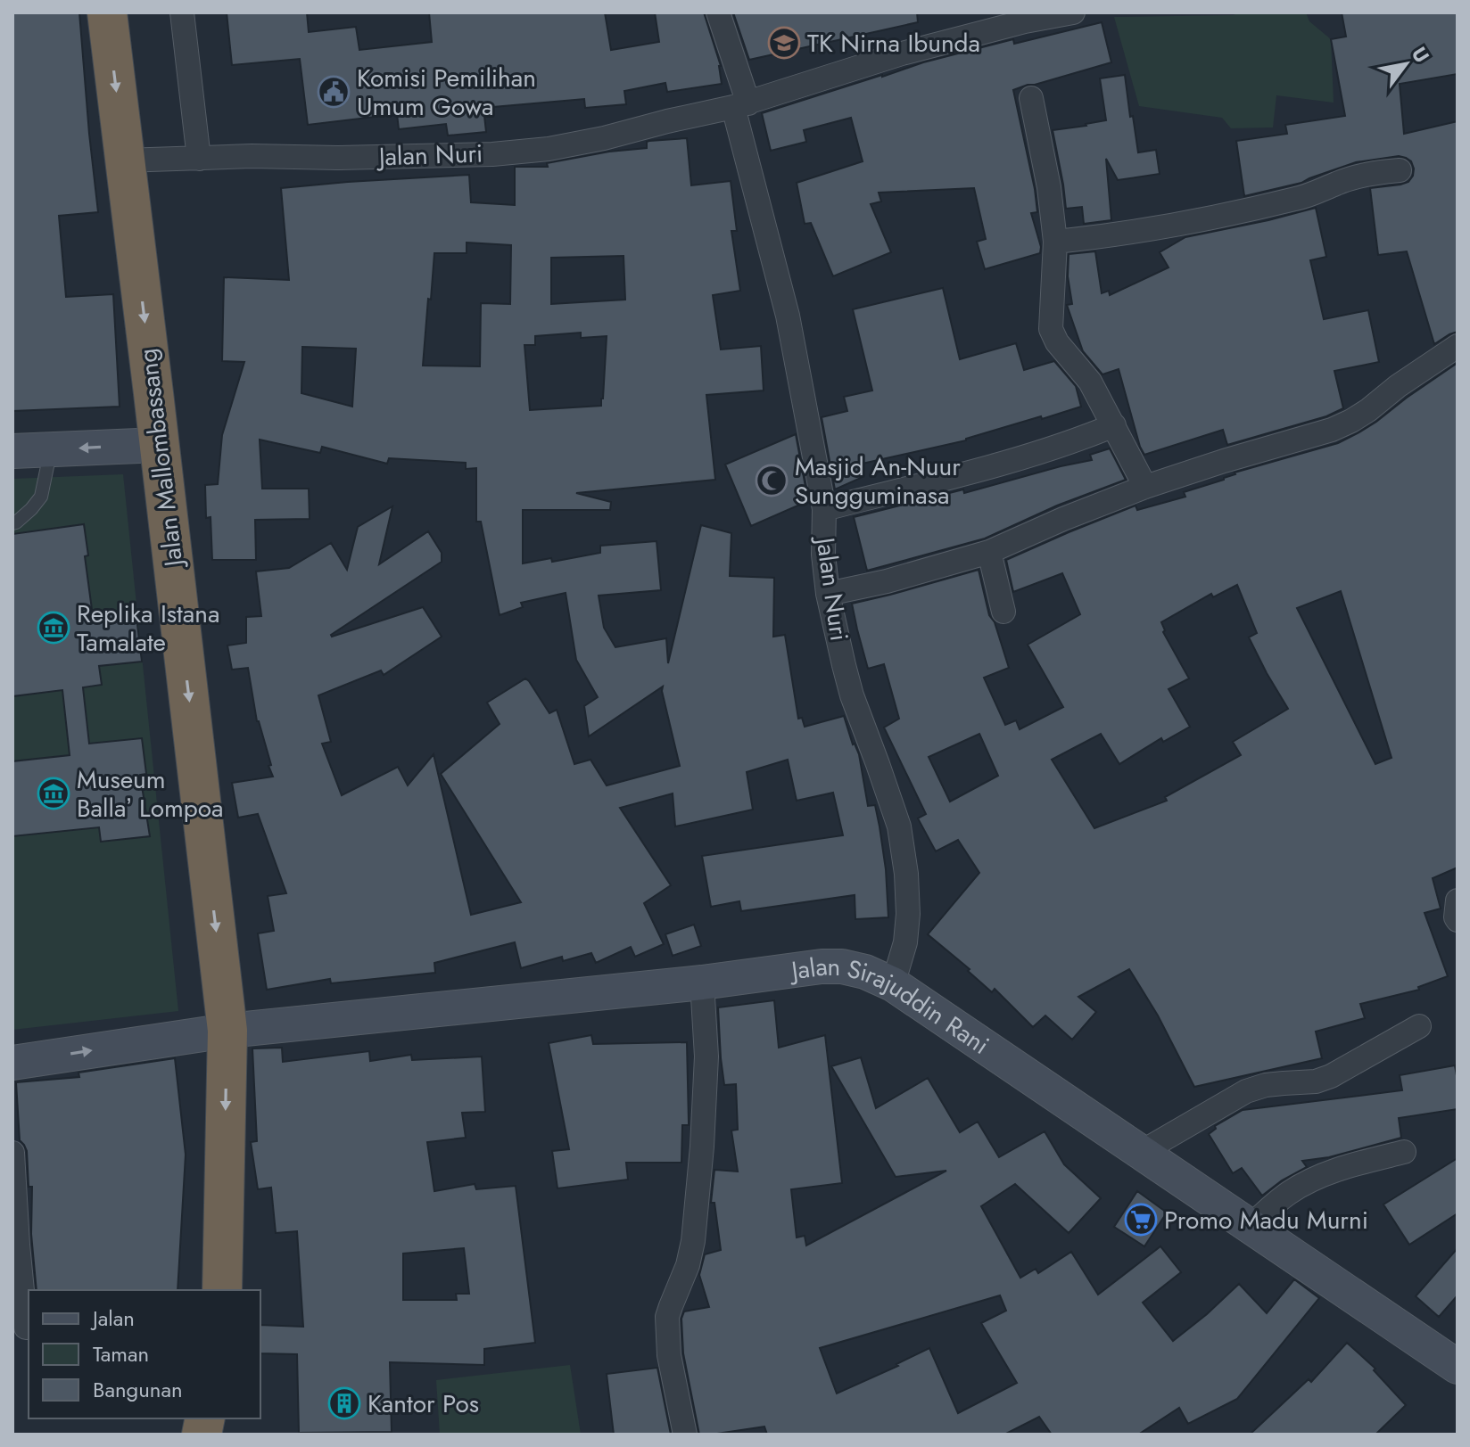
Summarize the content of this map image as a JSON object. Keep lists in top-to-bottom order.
{
  "streets": {
    "highway": ["Jalan Mallombassang"],
    "street": ["Jalan Nuri", "Jalan Sirajuddin Rani"]
  },
  "crossings": [
    ["Jalan Nuri", "Jalan Mallombassang"],
    ["Jalan Nuri", "Jalan Sirajuddin Rani"],
    ["Jalan Mallombassang", "Jalan Sirajuddin Rani"]
  ],
  "one_way": ["Jalan Mallombassang"],
  "places": {
    "school or university": ["TK Nirna Ibunda"],
    "public building": ["Komisi Pemilihan Umum Gowa"],
    "mosque": ["Masjid An-Nuur Sungguminasa"],
    "museum": ["Replika Istana Tamalate", "Museum Ballaʼ Lompoa"],
    "supermarket": ["Promo Madu Murni"],
    "building": ["Kantor Pos"]
  },
  "legend": ["Jalan", "Taman", "Bangunan"],
  "north": "top right"
}
